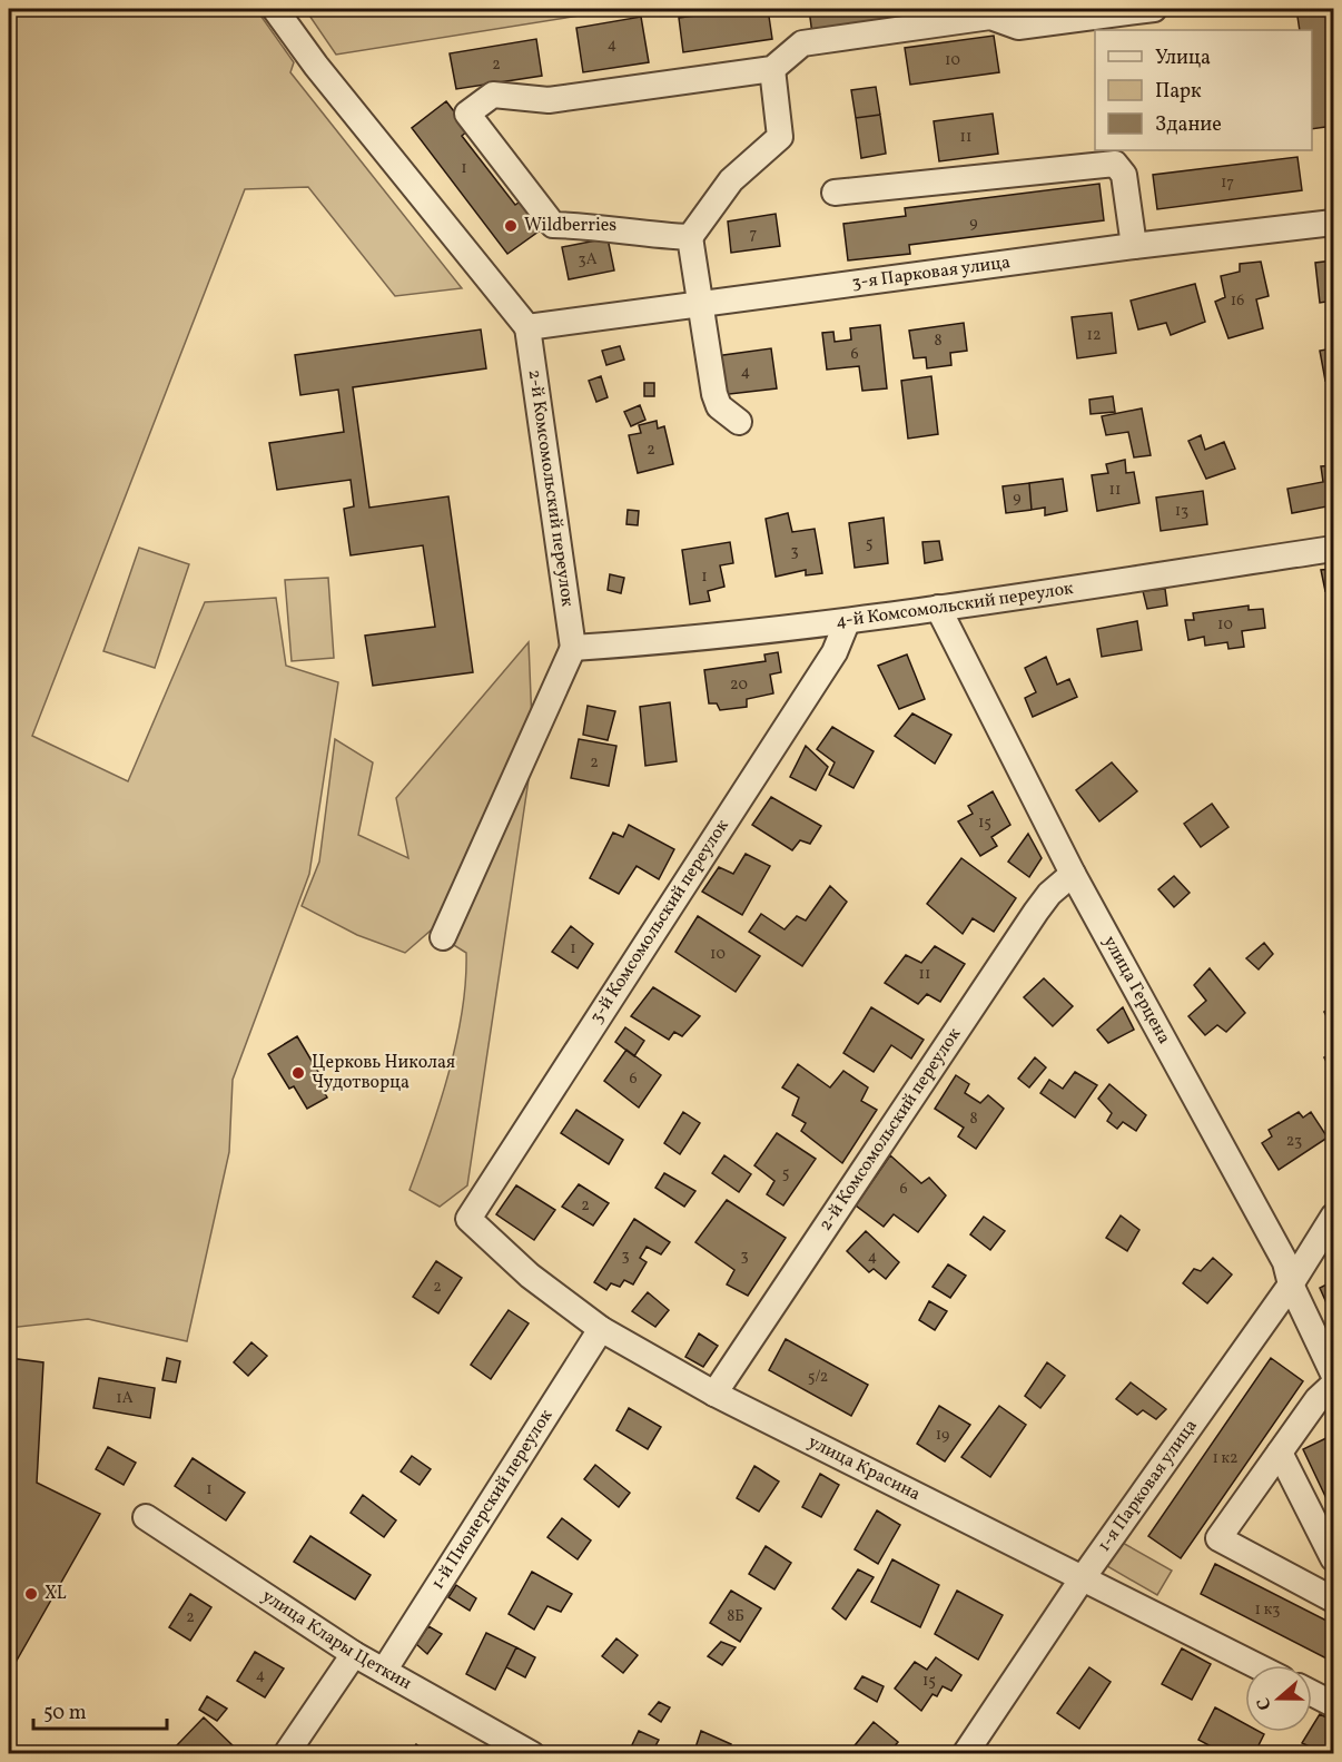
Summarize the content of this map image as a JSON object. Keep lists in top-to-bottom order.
{
  "streets": {
    "street": [
      "3-я Парковая улица",
      "2-й Комсомольский переулок",
      "4-й Комсомольский переулок",
      "3-й Комсомольский переулок",
      "улица Герцена",
      "улица Красина",
      "1-я Парковая улица",
      "1-й Пионерский переулок",
      "улица Клары Цеткин"
    ]
  },
  "crossings": [
    ["3-я Парковая улица", "2-й Комсомольский переулок"],
    ["2-й Комсомольский переулок", "4-й Комсомольский переулок"],
    ["2-й Комсомольский переулок", "улица Герцена"],
    ["2-й Комсомольский переулок", "улица Красина"],
    ["4-й Комсомольский переулок", "3-й Комсомольский переулок"],
    ["4-й Комсомольский переулок", "улица Герцена"],
    ["3-й Комсомольский переулок", "улица Красина"],
    ["улица Герцена", "1-я Парковая улица"],
    ["улица Красина", "1-я Парковая улица"],
    ["улица Красина", "1-й Пионерский переулок"],
    ["1-й Пионерский переулок", "улица Клары Цеткин"]
  ],
  "places": ["Wildberries", "Церковь Николая Чудотворца", "XL"],
  "house_numbers": [
    "4",
    "10",
    "2",
    "11",
    "1",
    "17",
    "9",
    "7",
    "3А",
    "16",
    "12",
    "8",
    "6",
    "4",
    "2",
    "11",
    "9",
    "13",
    "5",
    "3",
    "1",
    "10",
    "20",
    "2",
    "15",
    "1",
    "10",
    "11",
    "6",
    "8",
    "23",
    "5",
    "6",
    "2",
    "3",
    "3",
    "4",
    "2",
    "5/2",
    "1А",
    "19",
    "1 к2",
    "1",
    "1 к3",
    "8Б",
    "2",
    "4",
    "15"
  ],
  "legend": ["Улица", "Парк", "Здание"],
  "scale_bar": "50 m",
  "north": "left"
}
